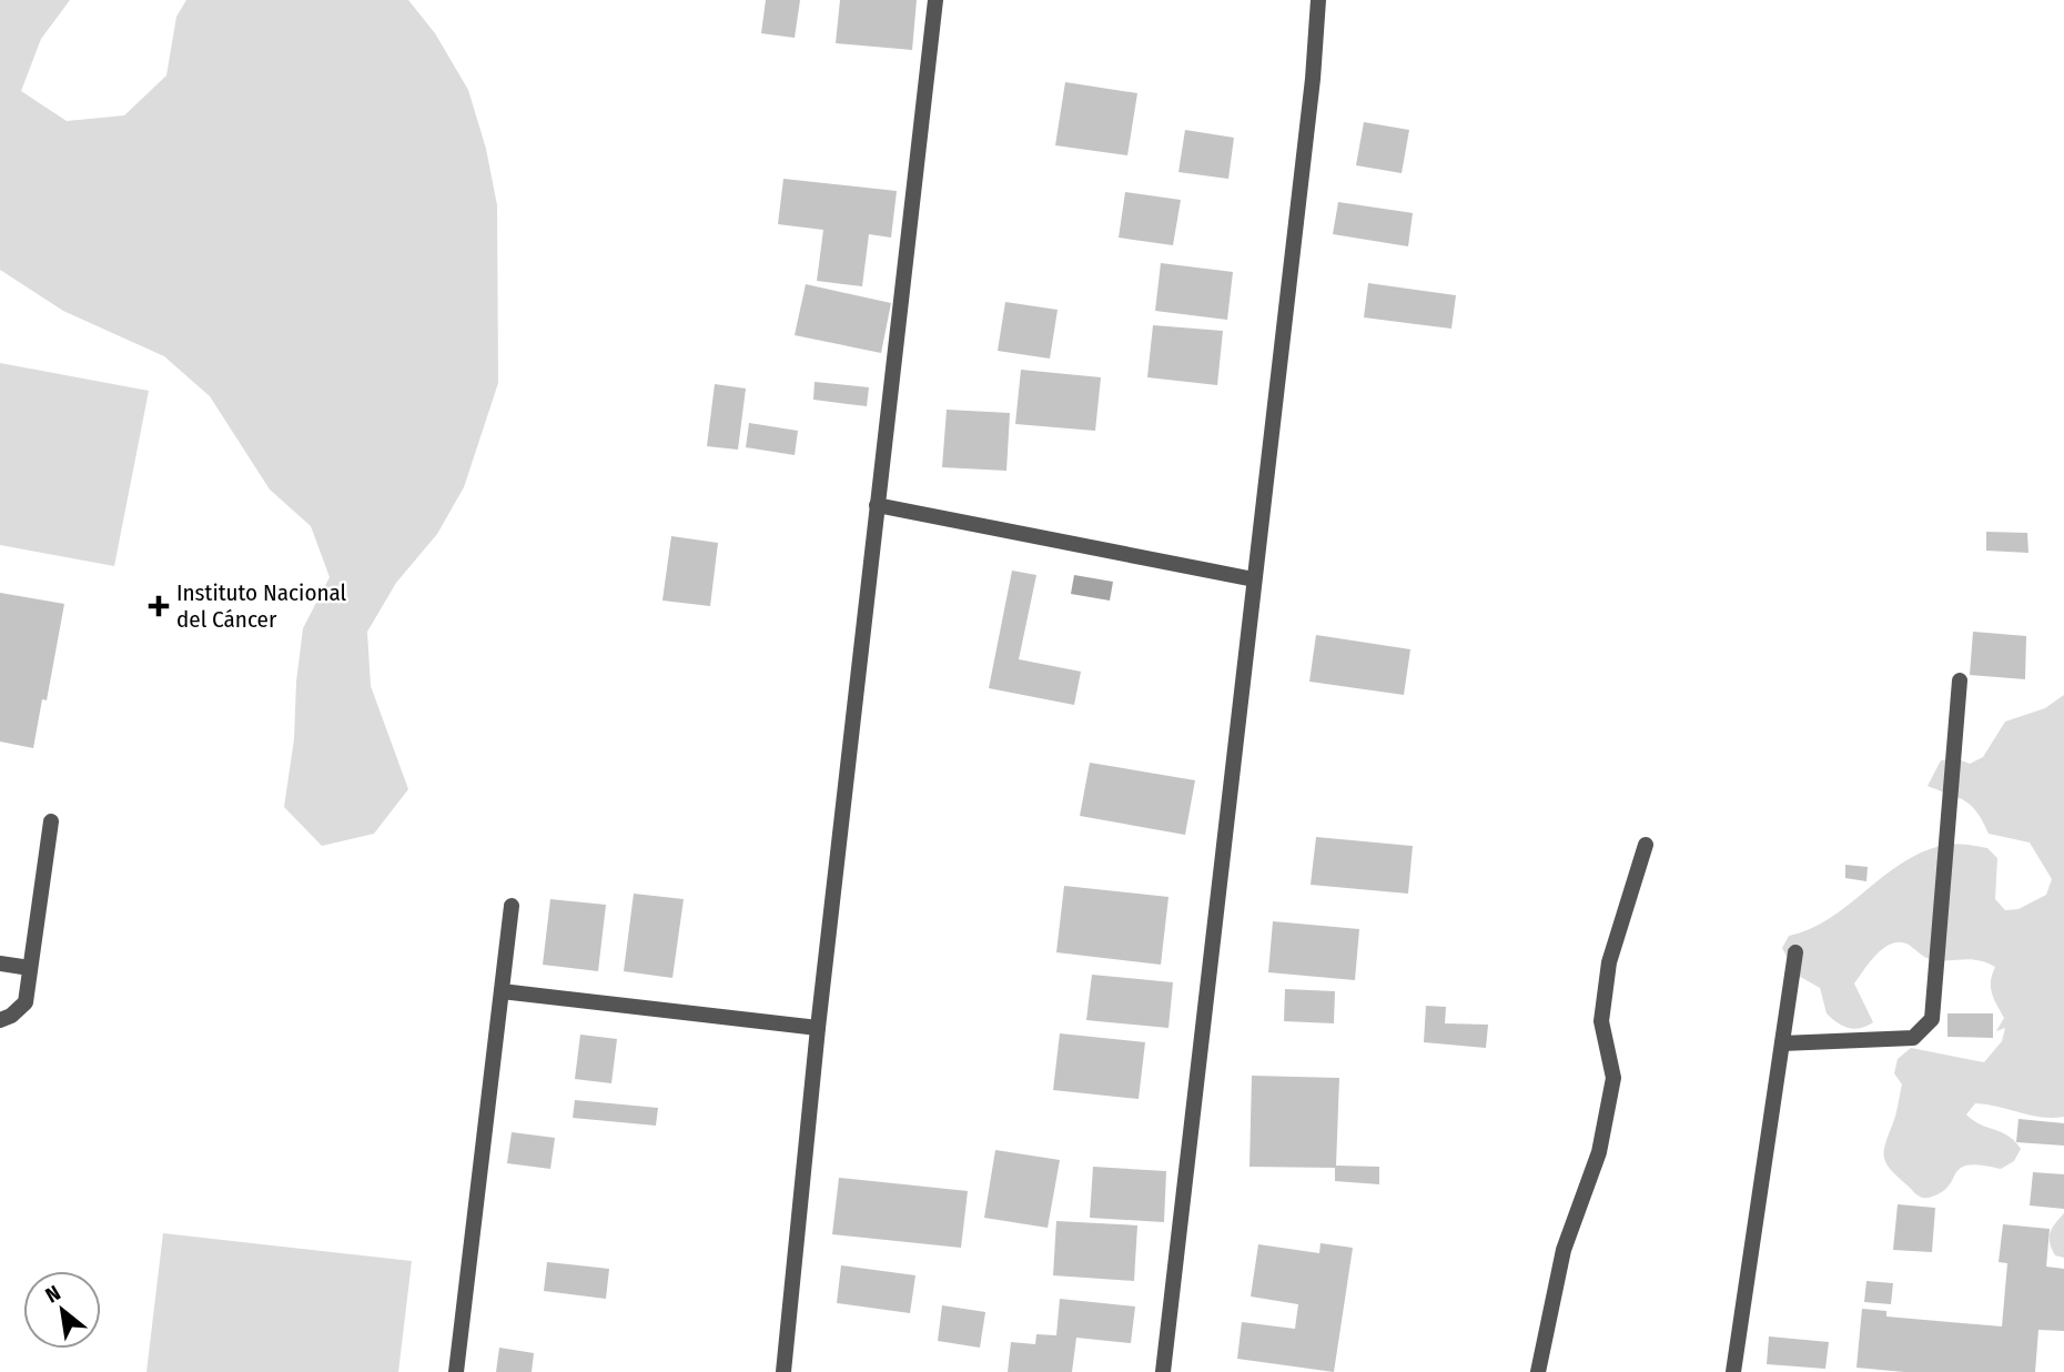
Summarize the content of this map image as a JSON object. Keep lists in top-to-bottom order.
{
  "places": {
    "health": ["Instituto Nacional del Cáncer"]
  },
  "north": "top left"
}
